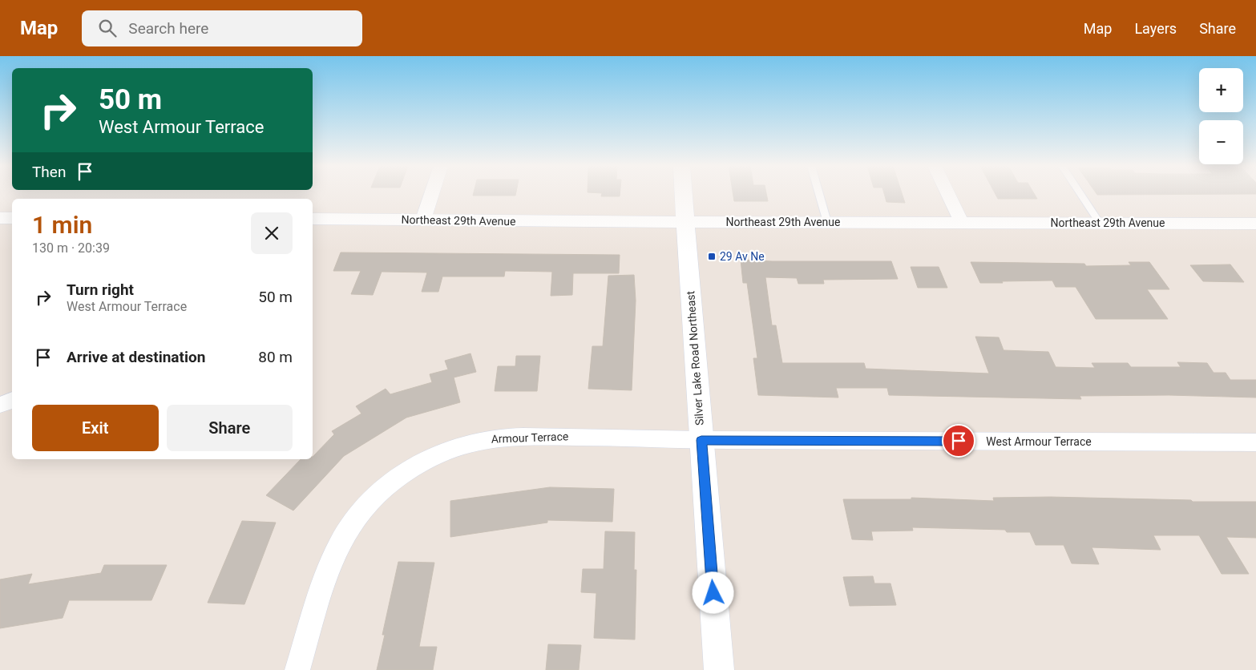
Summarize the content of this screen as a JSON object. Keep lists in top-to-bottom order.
{
  "streets": {
    "street": [
      "Northeast 29th Avenue",
      "Silver Lake Road Northeast",
      "Armour Terrace",
      "West Armour Terrace"
    ]
  },
  "crossings": [
    ["Northeast 29th Avenue", "Silver Lake Road Northeast"],
    ["Silver Lake Road Northeast", "Armour Terrace"],
    ["Silver Lake Road Northeast", "West Armour Terrace"],
    ["Armour Terrace", "West Armour Terrace"]
  ],
  "places": {
    "transit": ["29 Av Ne"]
  },
  "page": {
    "header": "Map",
    "search": "Search here",
    "nav": ["Map", "Layers", "Share"],
    "map_buttons": ["+", "−"],
    "turn": ["50 m", "West Armour Terrace"],
    "then": "Then",
    "heading": ["1 min", "130 m · 20:39"],
    "list": [
      {
        "name": "Turn right",
        "note": "West Armour Terrace",
        "value": "50 m"
      },
      {
        "name": "Arrive at destination",
        "value": "80 m"
      }
    ],
    "buttons": ["Exit", "Share"]
  }
}
